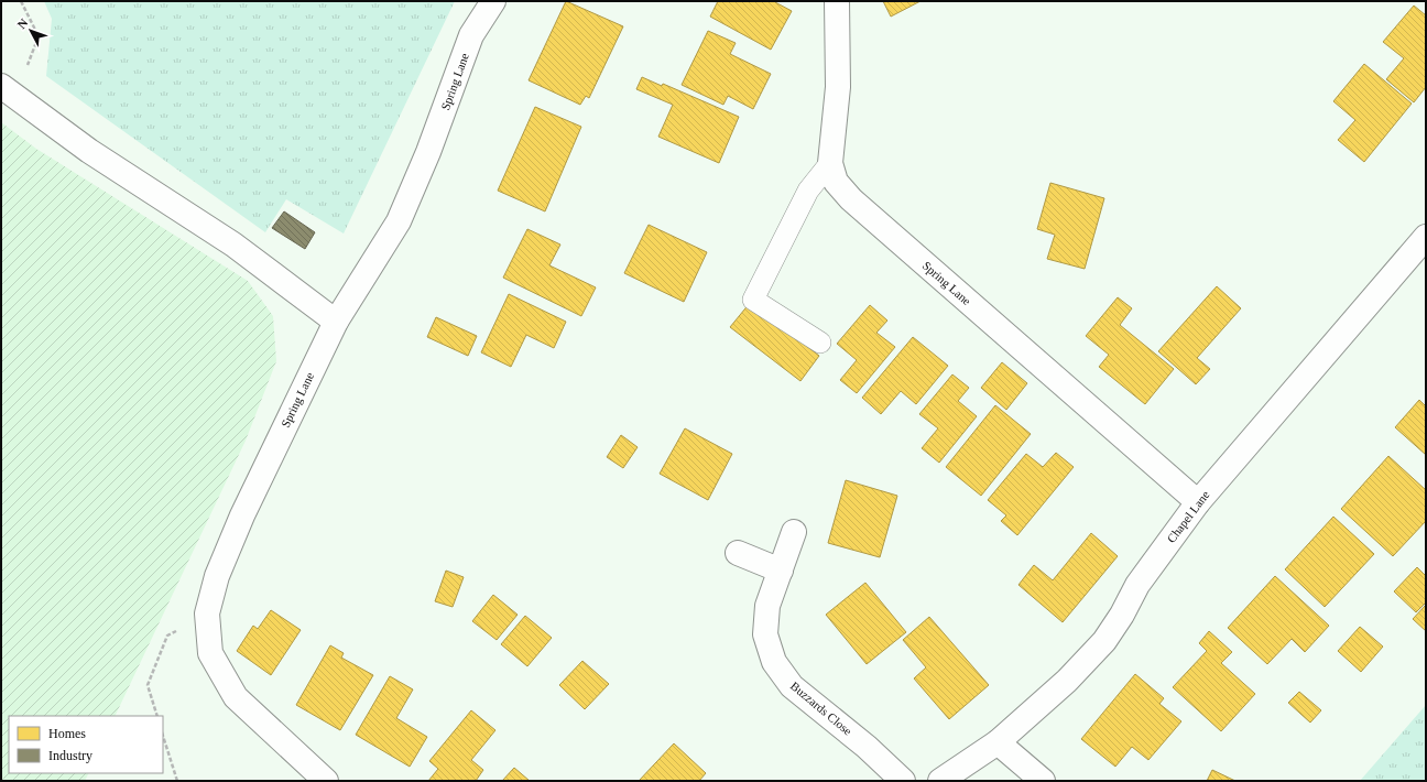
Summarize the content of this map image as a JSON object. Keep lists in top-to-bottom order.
{
  "streets": {
    "street": ["Spring Lane", "Chapel Lane", "Buzzards Close"]
  },
  "crossings": [
    ["Spring Lane", "Chapel Lane"]
  ],
  "legend": ["Homes", "Industry"],
  "north": "top left"
}
